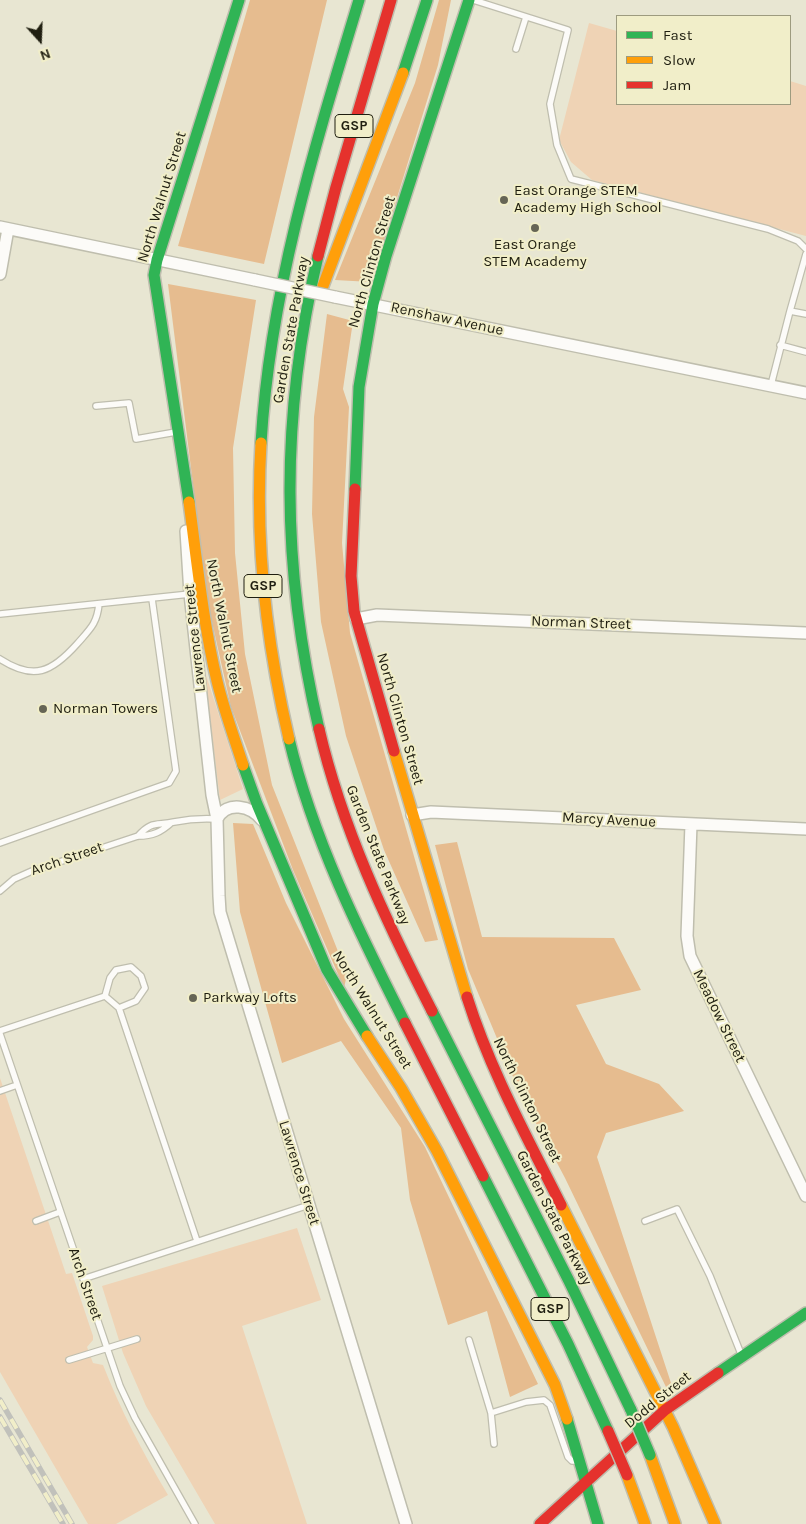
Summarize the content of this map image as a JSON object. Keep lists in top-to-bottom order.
{
  "streets": {
    "main road": [
      "GSP",
      "North Walnut Street",
      "North Clinton Street",
      "Garden State Parkway",
      "Dodd Street"
    ],
    "street": [
      "Renshaw Avenue",
      "Norman Street",
      "Lawrence Street",
      "Marcy Avenue",
      "Meadow Street"
    ],
    "lane": ["Arch Street"]
  },
  "crossings": [
    ["North Walnut Street", "Renshaw Avenue"],
    ["North Walnut Street", "Lawrence Street"],
    ["North Walnut Street", "Dodd Street"],
    ["North Clinton Street", "Renshaw Avenue"],
    ["North Clinton Street", "Norman Street"],
    ["North Clinton Street", "Marcy Avenue"],
    ["North Clinton Street", "Dodd Street"],
    ["Lawrence Street", "Arch Street"],
    ["Marcy Avenue", "Meadow Street"]
  ],
  "places": [
    "East Orange STEM Academy High School",
    "East Orange STEM Academy",
    "Norman Towers",
    "Parkway Lofts"
  ],
  "legend": ["Fast", "Slow", "Jam"],
  "north": "bottom"
}
